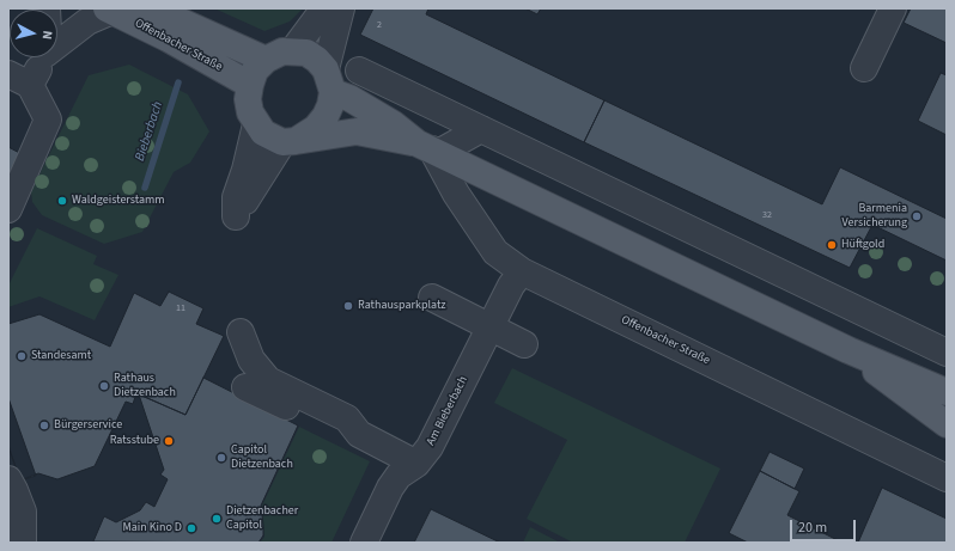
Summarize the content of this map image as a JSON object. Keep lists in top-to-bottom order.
{
  "streets": {
    "main road": ["Offenbacher Straße"],
    "street": ["Am Bieberbach"]
  },
  "crossings": [
    ["Offenbacher Straße", "Am Bieberbach"]
  ],
  "water": ["Bieberbach"],
  "places": [
    "Waldgeisterstamm",
    "Barmenia Versicherung",
    "Hüftgold",
    "Rathausparkplatz",
    "Standesamt",
    "Rathaus Dietzenbach",
    "Bürgerservice",
    "Ratsstube",
    "Capitol Dietzenbach",
    "Dietzenbacher Capitol",
    "Main Kino D"
  ],
  "house_numbers": ["2", "32", "11"],
  "scale_bar": "20 m",
  "north": "right"
}
